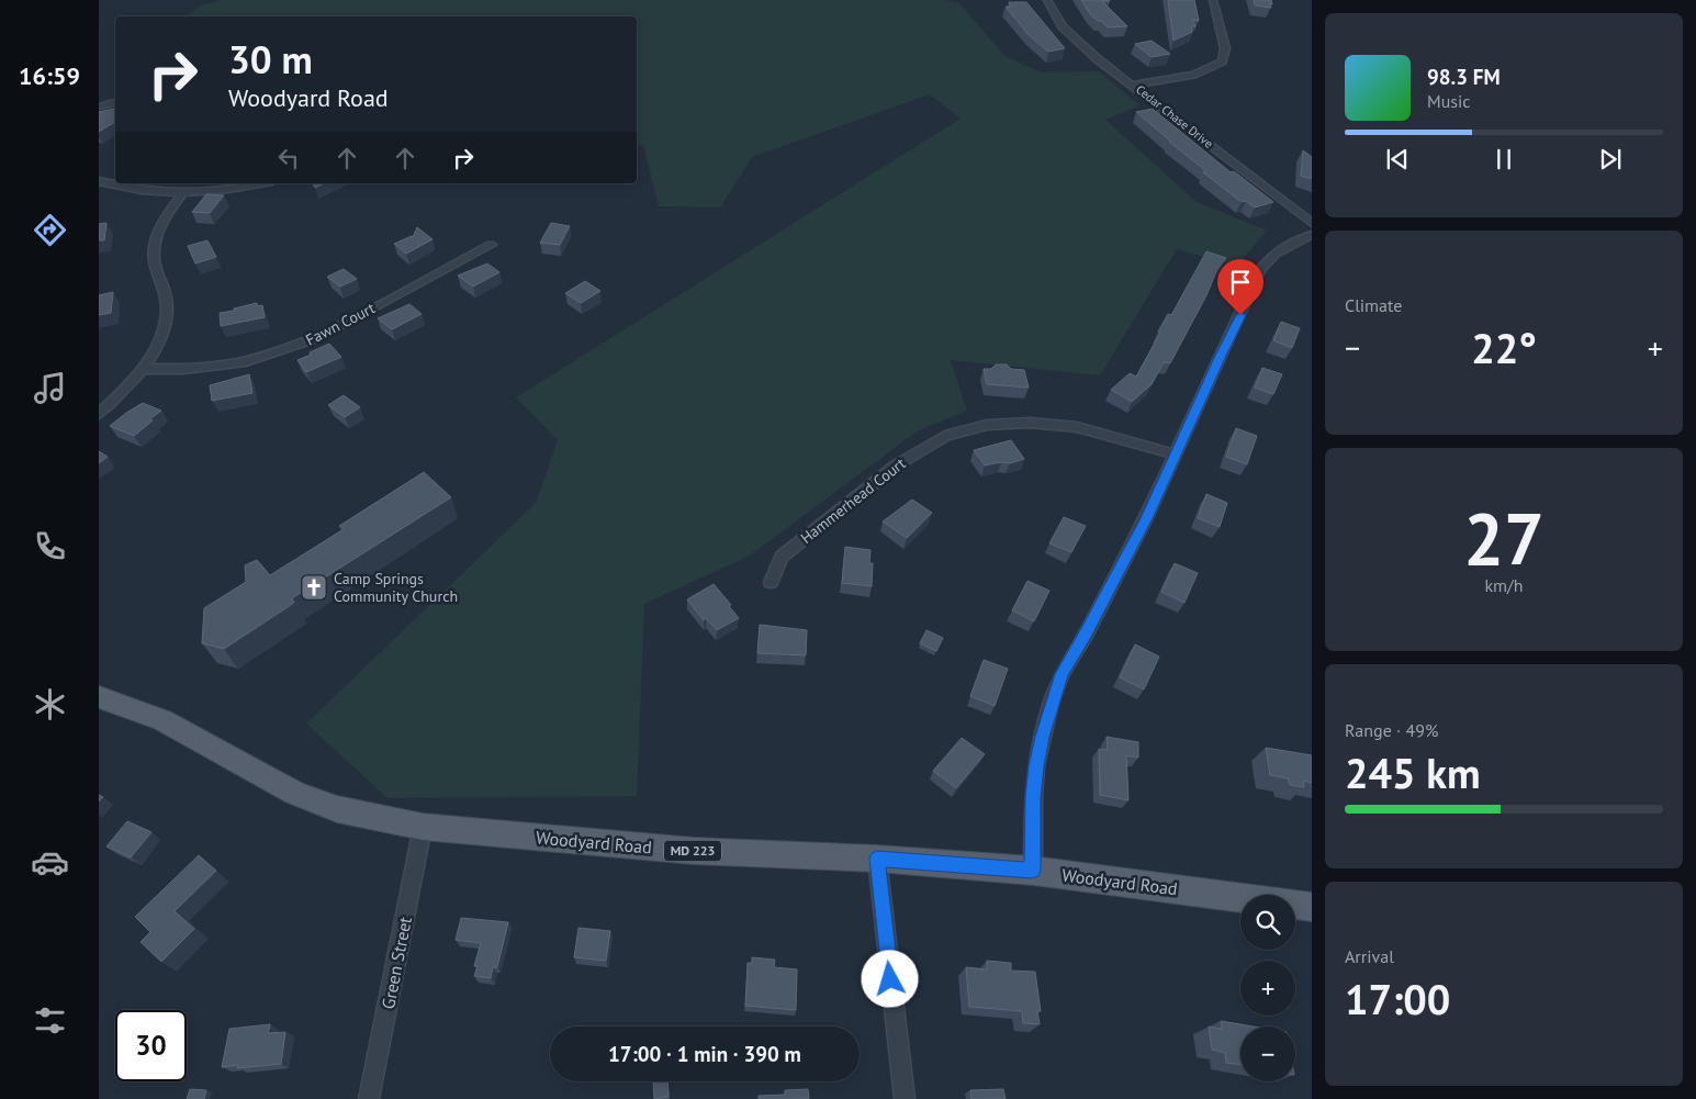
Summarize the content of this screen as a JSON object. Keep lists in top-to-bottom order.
{
  "streets": {
    "main road": ["Woodyard Road", "MD 223"],
    "street": [
      "Cedar Chase Drive",
      "Fawn Court",
      "Hammerhead Court",
      "Green Street"
    ]
  },
  "crossings": [
    ["Woodyard Road", "Green Street"]
  ],
  "places": {
    "church": ["Camp Springs Community Church"]
  },
  "page": {
    "tabs": "16:59",
    "turn": ["30 m", "Woodyard Road"],
    "song": ["98.3 FM", "Music"],
    "tile": [
      "Climate",
      ["27", "km/h"],
      ["Range · 49%", "245 km"],
      ["Arrival", "17:00"]
    ],
    "heat": ["−", "22°", "+"],
    "map_buttons": ["+", "−"],
    "limit": "30",
    "trip": "17:00 · 1 min · 390 m"
  }
}
